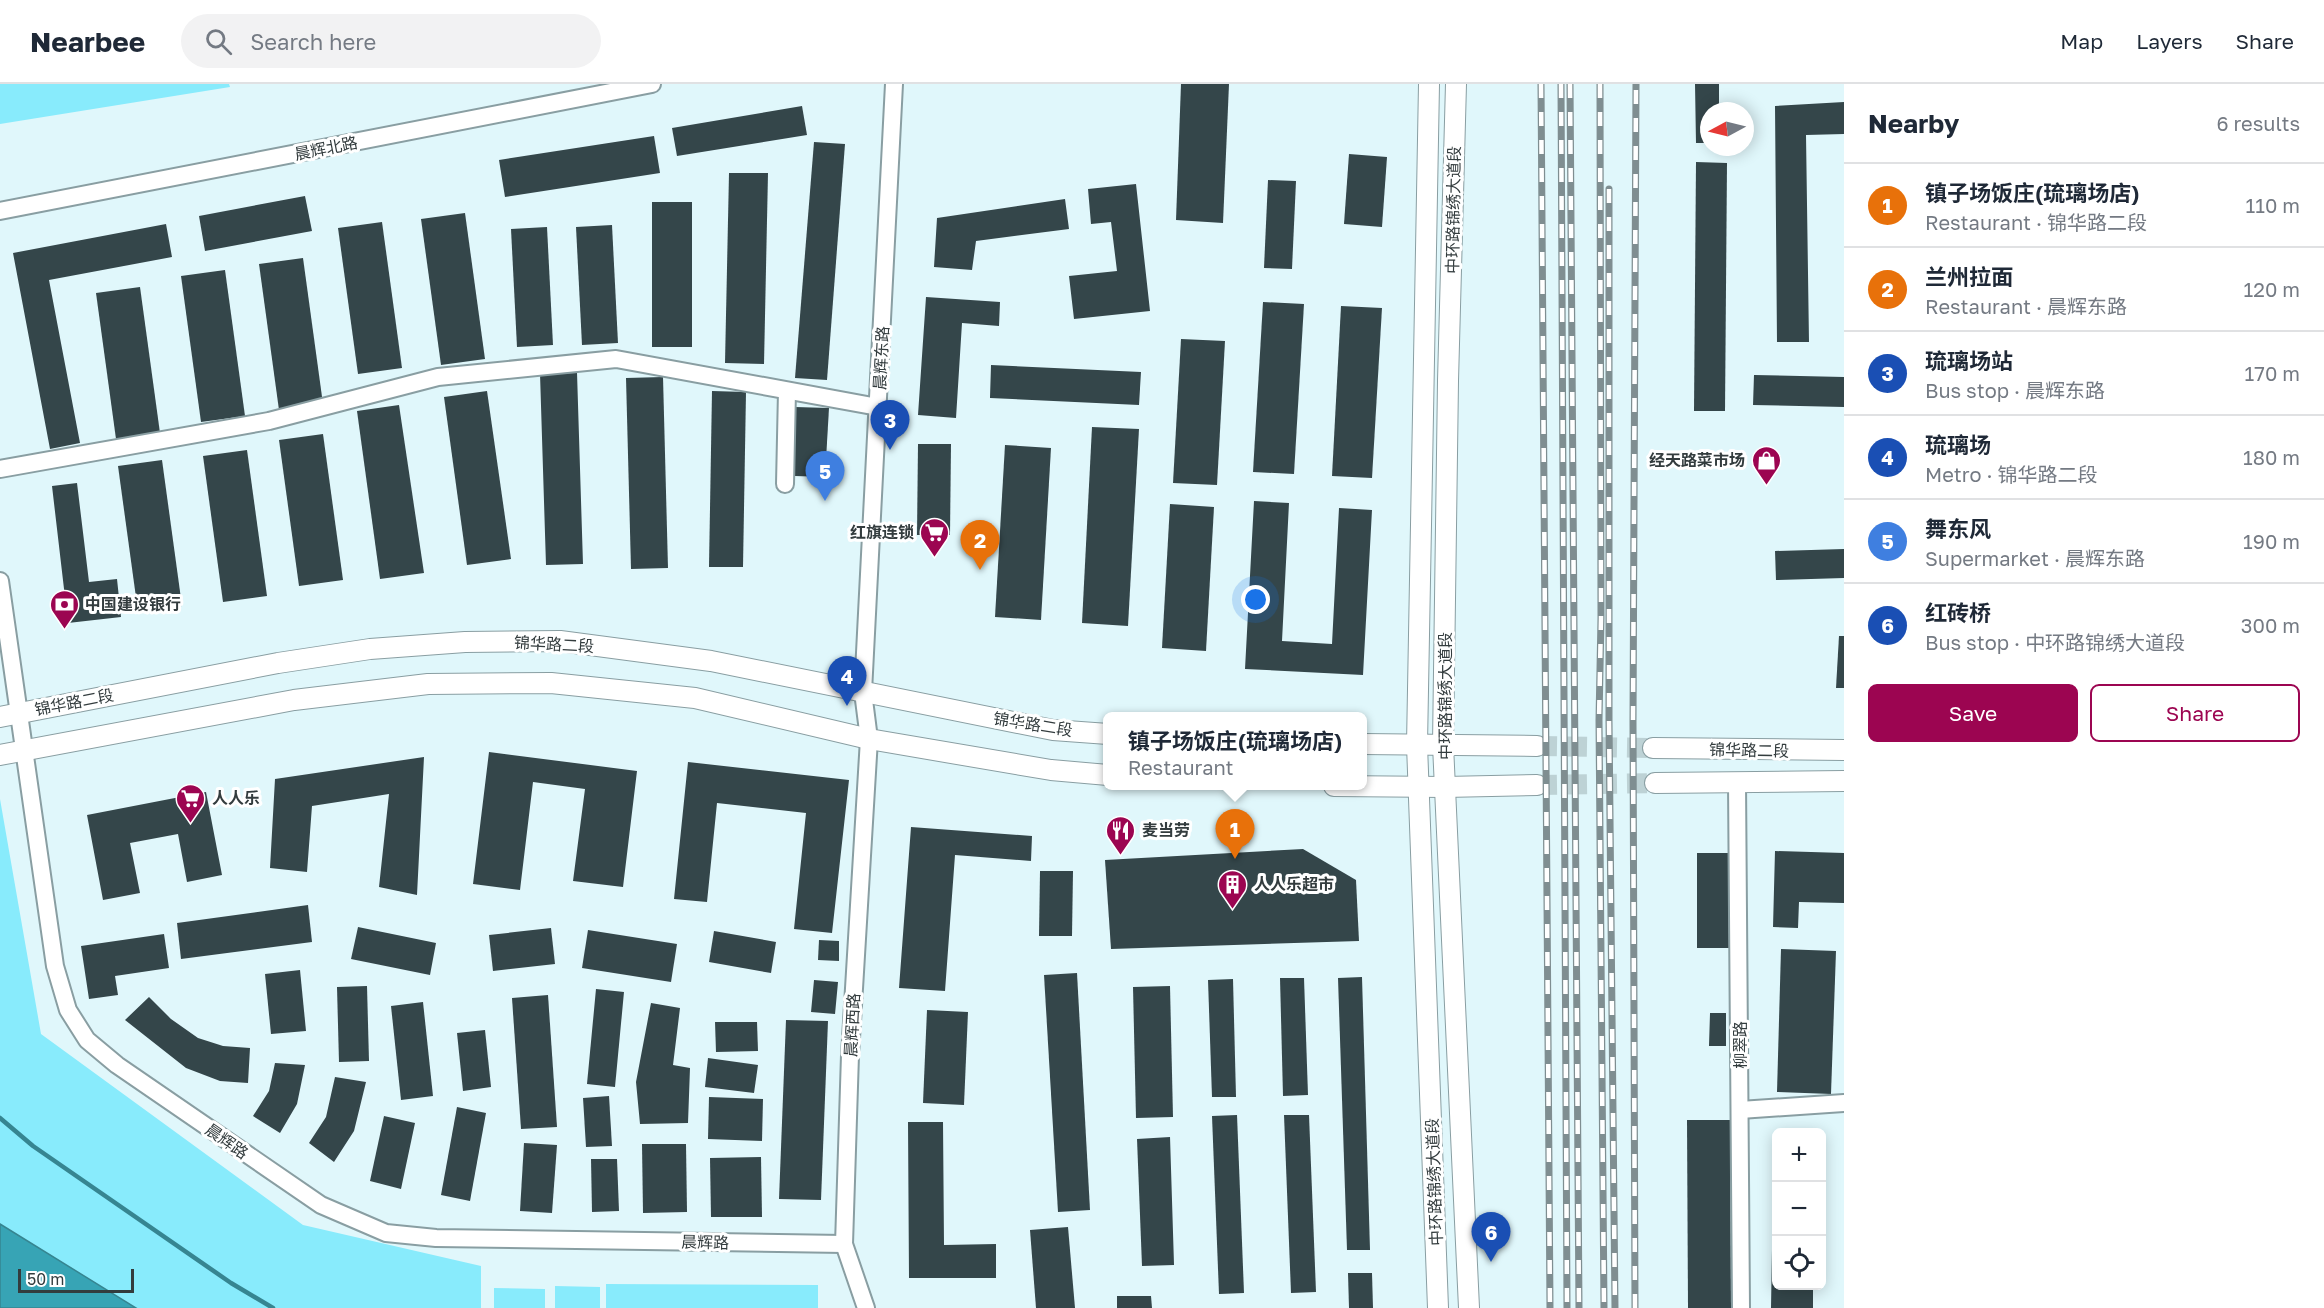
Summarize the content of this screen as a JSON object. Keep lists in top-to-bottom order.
{
  "streets": {
    "main road": ["中环路锦绣大道段", "锦华路二段"],
    "street": [
      "晨辉北路",
      "晨辉东路",
      "晨辉西路",
      "柳翠路",
      "晨辉路"
    ]
  },
  "crossings": [
    ["晨辉东路", "锦华路二段"],
    ["晨辉东路", "晨辉西路"],
    ["锦华路二段", "柳翠路"],
    ["锦华路二段", "晨辉路"],
    ["晨辉西路", "晨辉路"]
  ],
  "places": {
    "shop": ["经天路菜市场"],
    "supermarket": ["红旗连锁", "人人乐"],
    "bank": ["中国建设银行"],
    "restaurant": ["麦当劳"],
    "building": ["人人乐超市"]
  },
  "scale_bar": "50 m",
  "north": "left",
  "page": {
    "header": "Nearbee",
    "search": "Search here",
    "nav": ["Map", "Layers", "Share"],
    "heading": ["Nearby", "6 results"],
    "list": [
      {
        "mark": "1",
        "name": "镇子场饭庄(琉璃场店)",
        "note": "Restaurant · 锦华路二段",
        "value": "110 m"
      },
      {
        "mark": "2",
        "name": "兰州拉面",
        "note": "Restaurant · 晨辉东路",
        "value": "120 m"
      },
      {
        "mark": "3",
        "name": "琉璃场站",
        "note": "Bus stop · 晨辉东路",
        "value": "170 m"
      },
      {
        "mark": "4",
        "name": "琉璃场",
        "note": "Metro · 锦华路二段",
        "value": "180 m"
      },
      {
        "mark": "5",
        "name": "舞东风",
        "note": "Supermarket · 晨辉东路",
        "value": "190 m"
      },
      {
        "mark": "6",
        "name": "红砖桥",
        "note": "Bus stop · 中环路锦绣大道段",
        "value": "300 m"
      }
    ],
    "pins": [
      "3",
      "5",
      "2",
      "4",
      "1",
      "6"
    ],
    "buttons": ["Save", "Share"],
    "popup": ["镇子场饭庄(琉璃场店)", "Restaurant"],
    "map_buttons": ["+", "−"],
    "scale": "50 m"
  }
}
